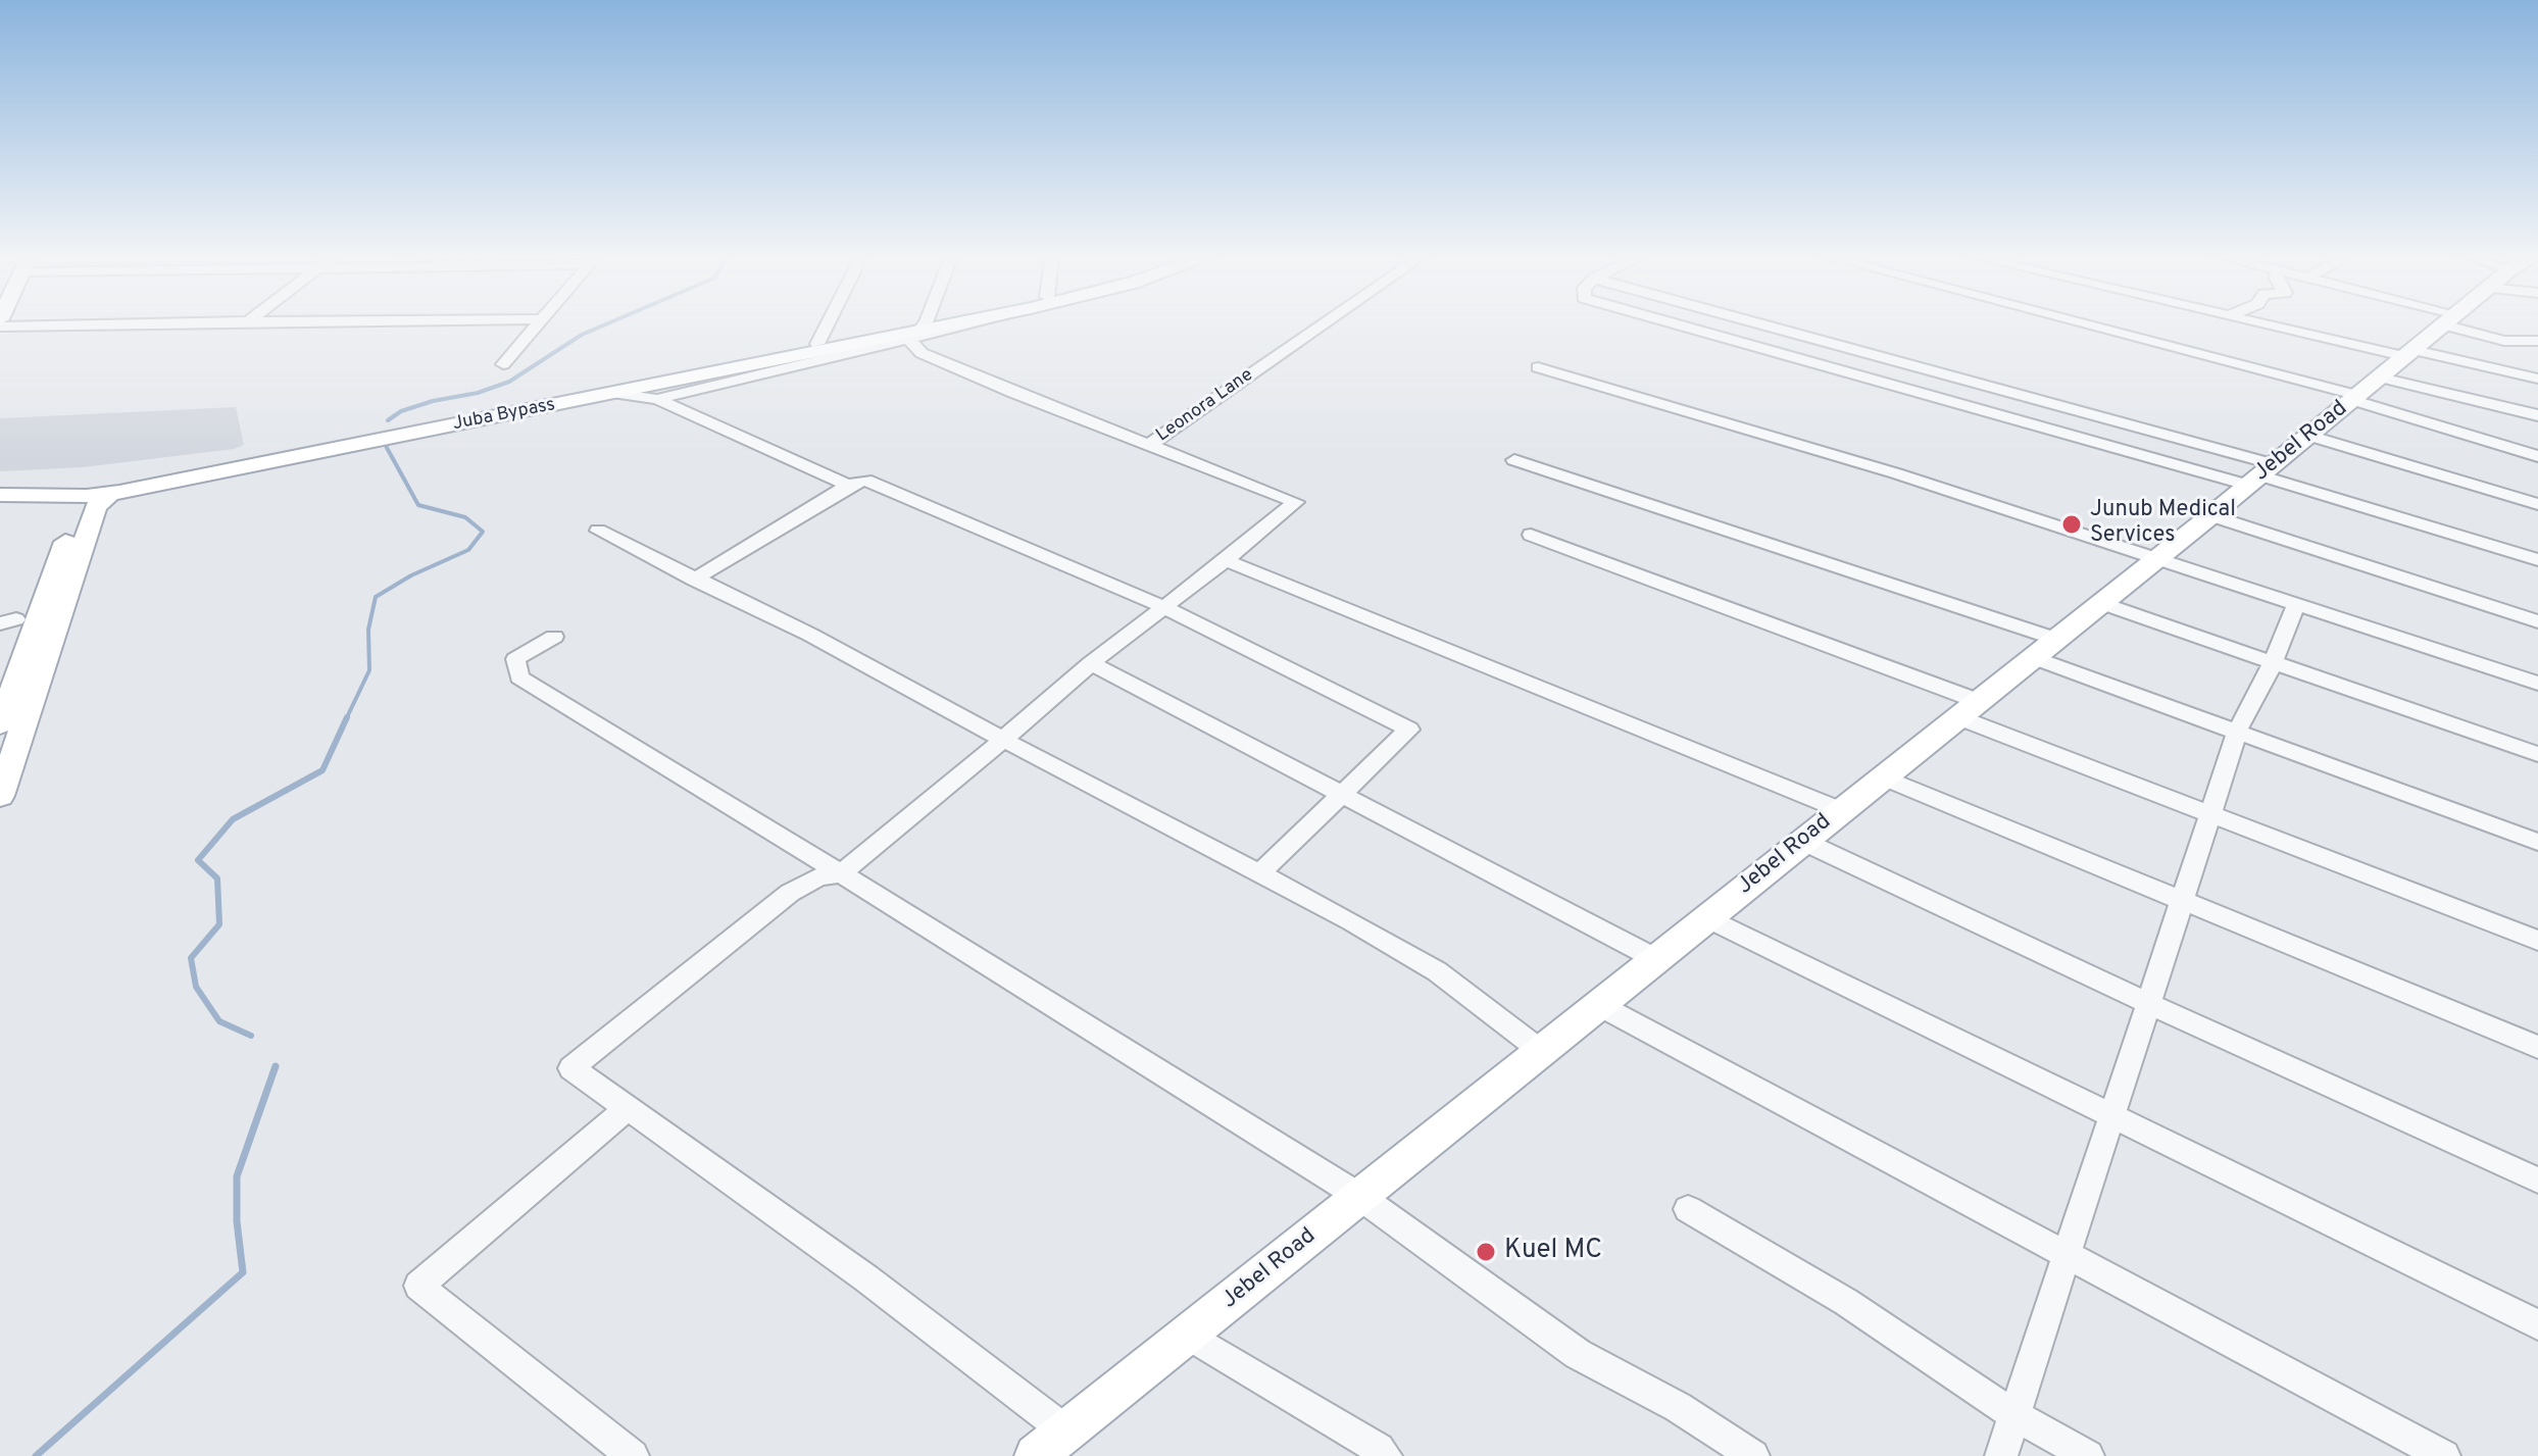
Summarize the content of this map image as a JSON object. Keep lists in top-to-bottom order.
{
  "streets": {
    "main road": ["Juba Bypass", "Jebel Road"],
    "street": ["Leonora Lane"]
  },
  "places": ["Junub Medical Services", "Kuel MC"]
}
